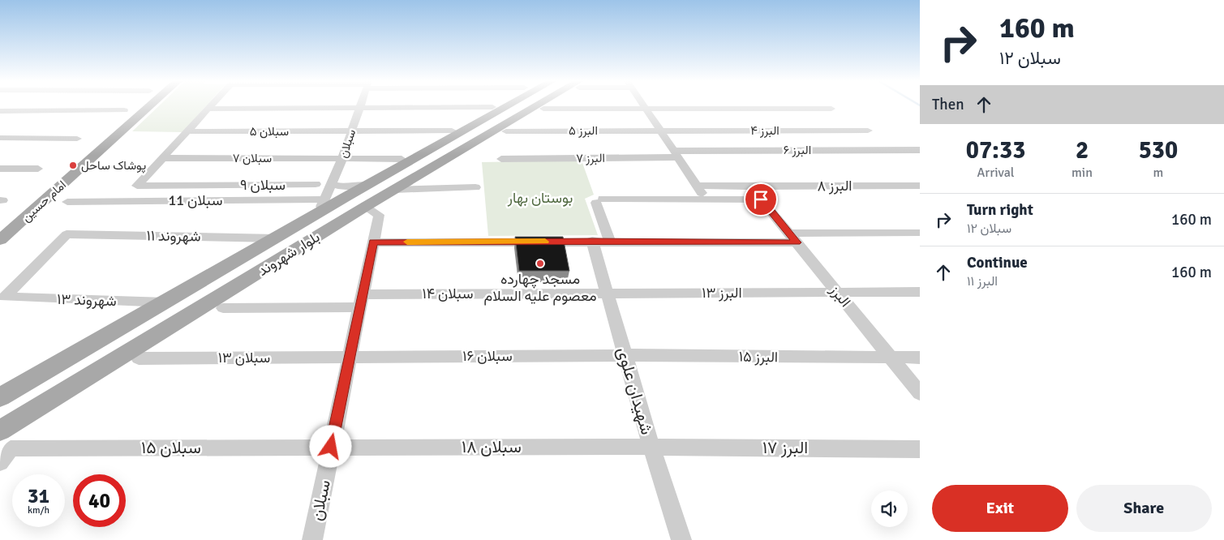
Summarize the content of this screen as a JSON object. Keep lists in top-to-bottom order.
{
  "streets": {
    "main road": ["امام حسین", "بلوار شهروند"],
    "street": [
      "البرز ۵",
      "البرز ۴",
      "سبلان ۵",
      "سبلان",
      "البرز ۶",
      "سبلان ۷",
      "البرز ۷",
      "سبلان ۹",
      "البرز ۸",
      "سبلان 11",
      "شهروند ۱۱",
      "البرز ۱۳",
      "سبلان ۱۴",
      "البرز",
      "شهروند ۱۳",
      "سبلان ۱۶",
      "البرز ۱۵",
      "سبلان ۱۳",
      "شهیدان علوی",
      "سبلان ۱۸",
      "سبلان ۱۵",
      "البرز ۱۷"
    ]
  },
  "crossings": [
    ["البرز ۵", "البرز ۴"],
    ["البرز ۵", "بلوار شهروند"],
    ["سبلان ۵", "سبلان"],
    ["سبلان", "سبلان ۷"],
    ["سبلان", "سبلان 11"],
    ["سبلان", "بلوار شهروند"],
    ["سبلان", "سبلان ۱۴"],
    ["سبلان", "سبلان ۱۶"],
    ["سبلان", "سبلان ۱۳"],
    ["سبلان", "سبلان ۱۸"],
    ["سبلان", "سبلان ۱۵"],
    ["البرز ۶", "البرز ۷"],
    ["سبلان ۷", "سبلان ۹"],
    ["البرز ۸", "البرز"],
    ["سبلان 11", "بلوار شهروند"],
    ["شهروند ۱۱", "بلوار شهروند"],
    ["شهروند ۱۱", "شهروند ۱۳"],
    ["بلوار شهروند", "شهروند ۱۳"],
    ["بلوار شهروند", "سبلان ۱۳"],
    ["البرز ۱۳", "سبلان ۱۴"],
    ["البرز ۱۳", "البرز"],
    ["البرز ۱۳", "شهیدان علوی"],
    ["سبلان ۱۴", "شهیدان علوی"],
    ["البرز", "البرز ۱۵"],
    ["سبلان ۱۶", "البرز ۱۵"],
    ["سبلان ۱۶", "سبلان ۱۳"],
    ["سبلان ۱۶", "شهیدان علوی"],
    ["البرز ۱۵", "شهیدان علوی"],
    ["شهیدان علوی", "سبلان ۱۸"],
    ["شهیدان علوی", "البرز ۱۷"],
    ["سبلان ۱۸", "سبلان ۱۵"],
    ["سبلان ۱۸", "البرز ۱۷"]
  ],
  "parks": ["بوستان بهار"],
  "places": ["پوشاک ساحل", "مسجد چهارده معصوم علیه السلام"],
  "page": {
    "turn": ["160 m", "سبلان ۱۲"],
    "then": "Then",
    "eta": [
      "07:33",
      "Arrival",
      "2",
      "min",
      "530",
      "m"
    ],
    "list": [
      {
        "name": "Turn right",
        "note": "سبلان ۱۲",
        "value": "160 m"
      },
      {
        "name": "Continue",
        "note": "البرز ۱۱",
        "value": "160 m"
      }
    ],
    "speed": "31 km/h",
    "limit": "40",
    "buttons": ["Exit", "Share"]
  }
}
